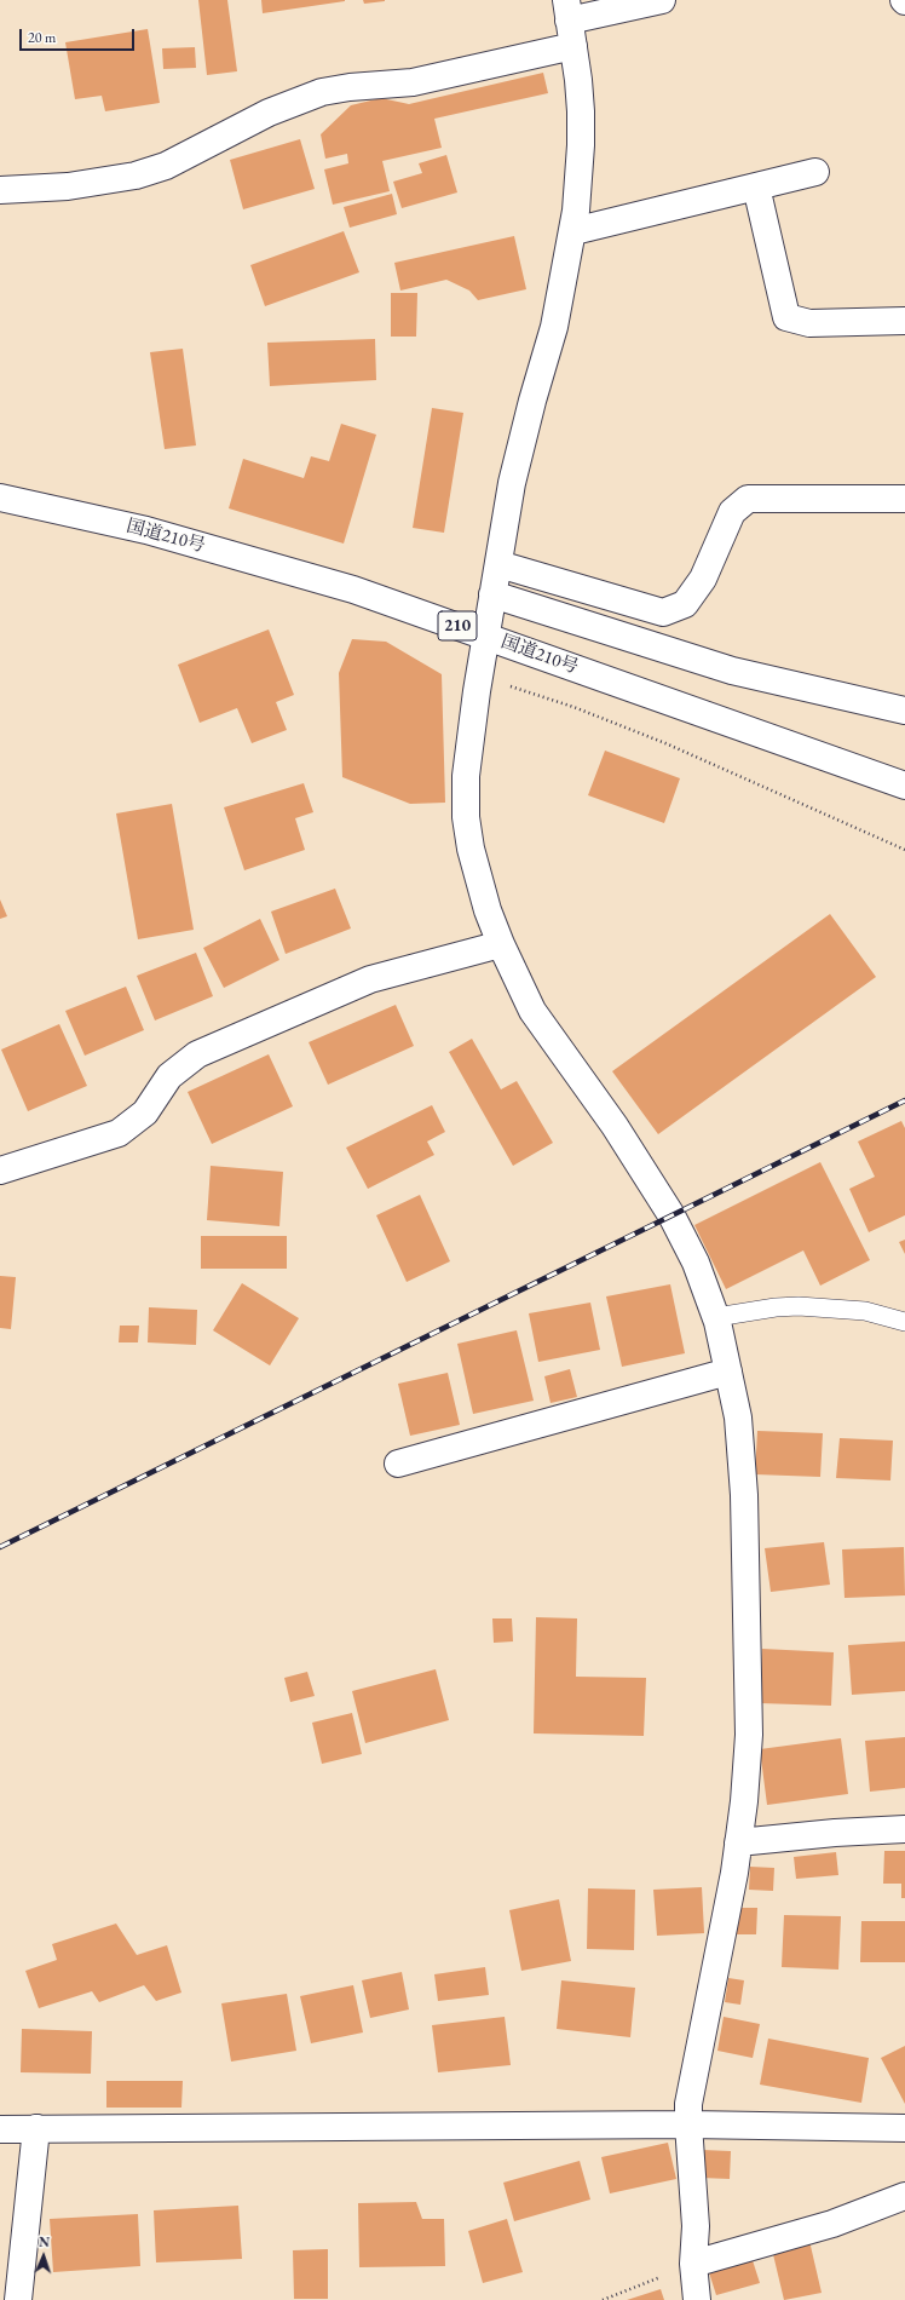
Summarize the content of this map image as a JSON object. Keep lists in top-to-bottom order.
{
  "streets": {
    "main road": ["国道210号", "210"]
  },
  "scale_bar": "20 m",
  "north": "top"
}
